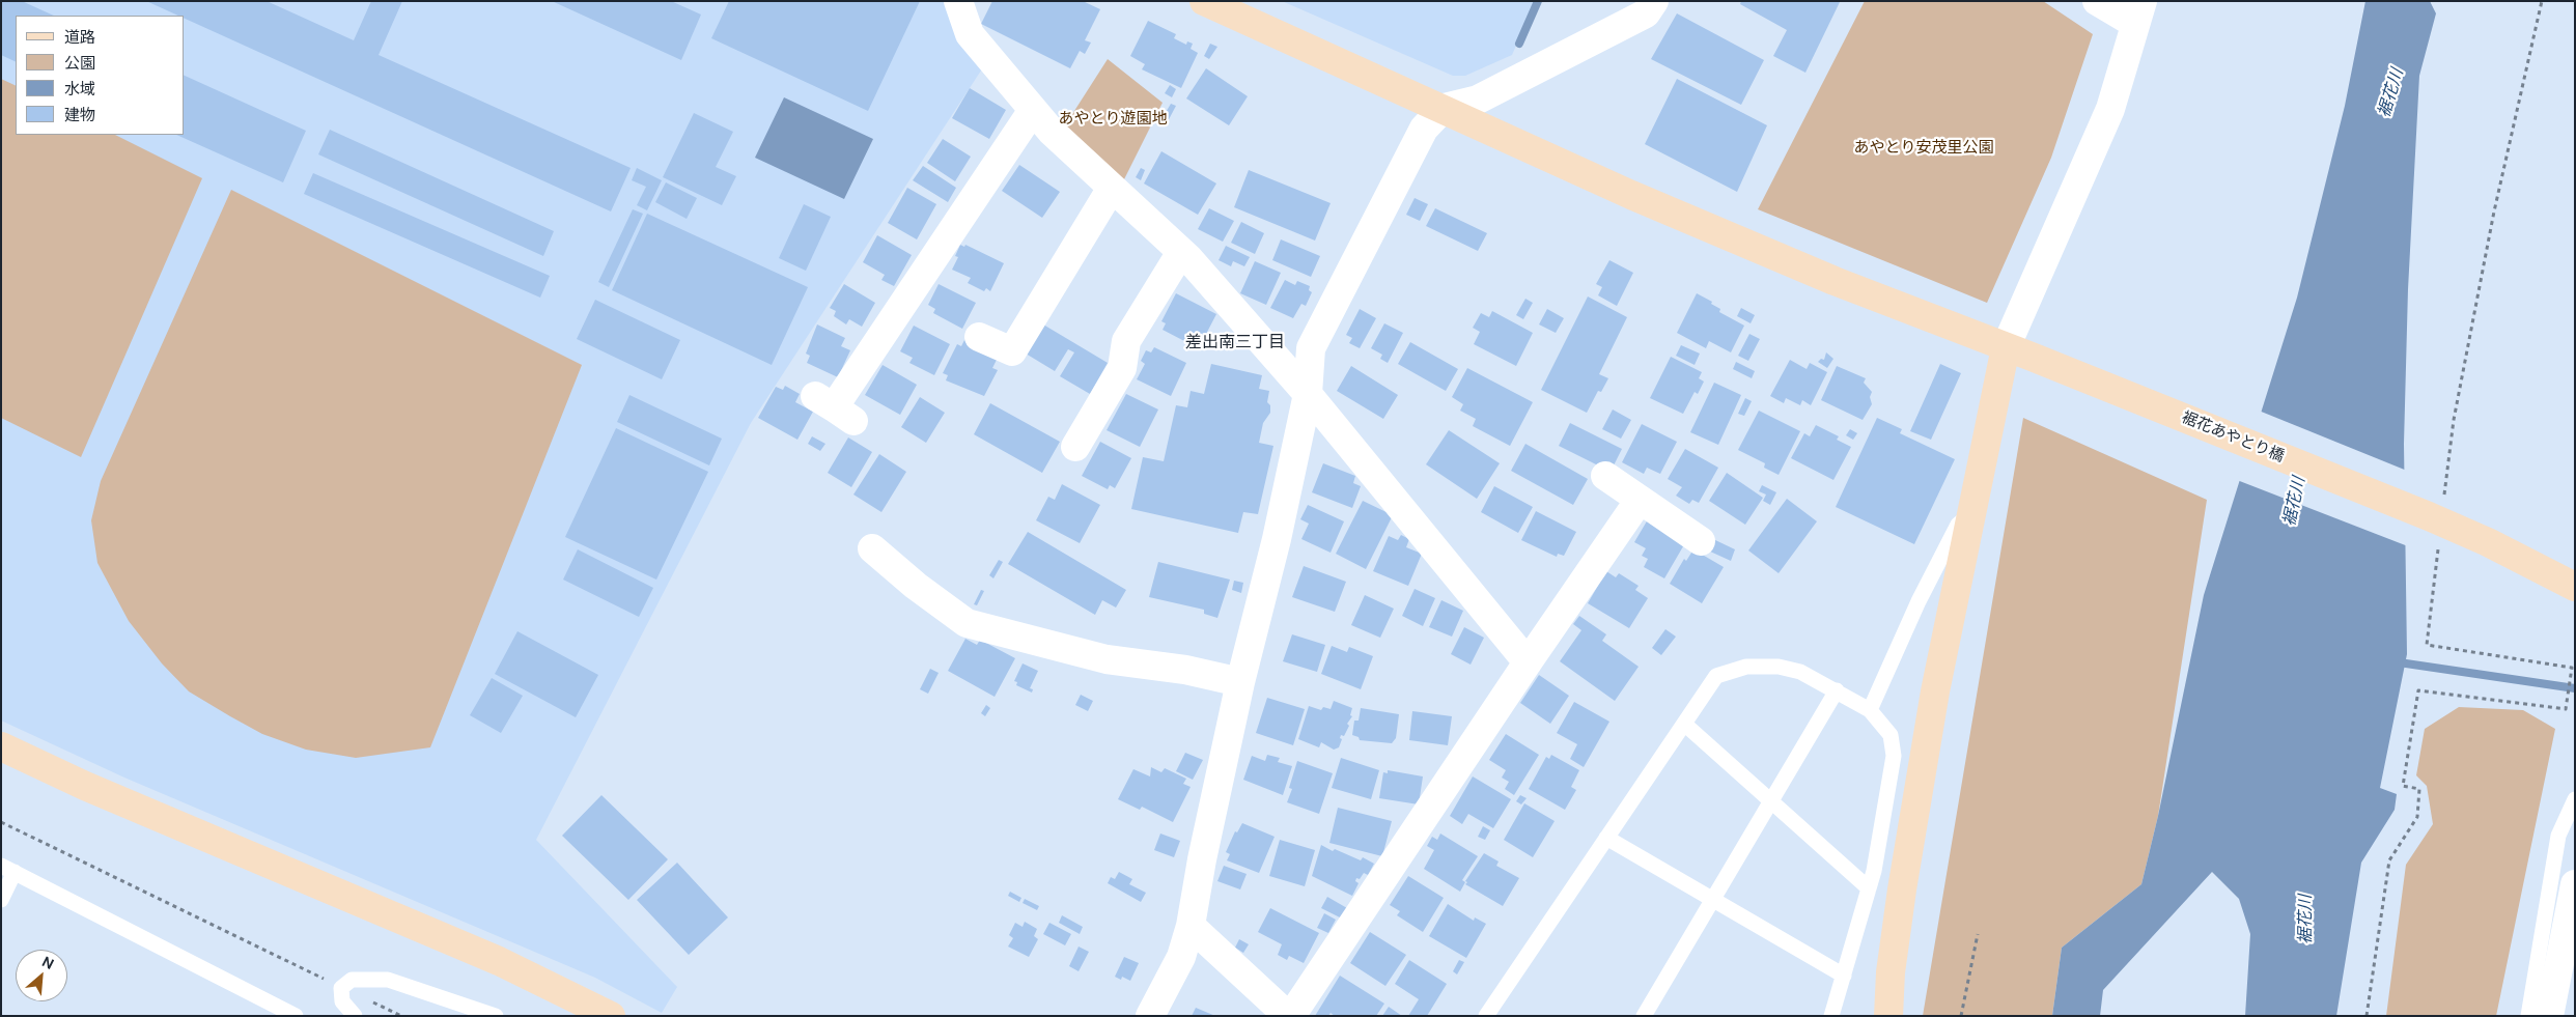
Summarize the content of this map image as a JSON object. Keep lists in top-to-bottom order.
{
  "streets": {
    "street": ["裾花あやとり橋"]
  },
  "districts": ["差出南三丁目"],
  "water": ["裾花川"],
  "parks": ["あやとり遊園地", "あやとり安茂里公園"],
  "legend": [
    "道路",
    "公園",
    "水域",
    "建物"
  ],
  "north": "top right"
}
